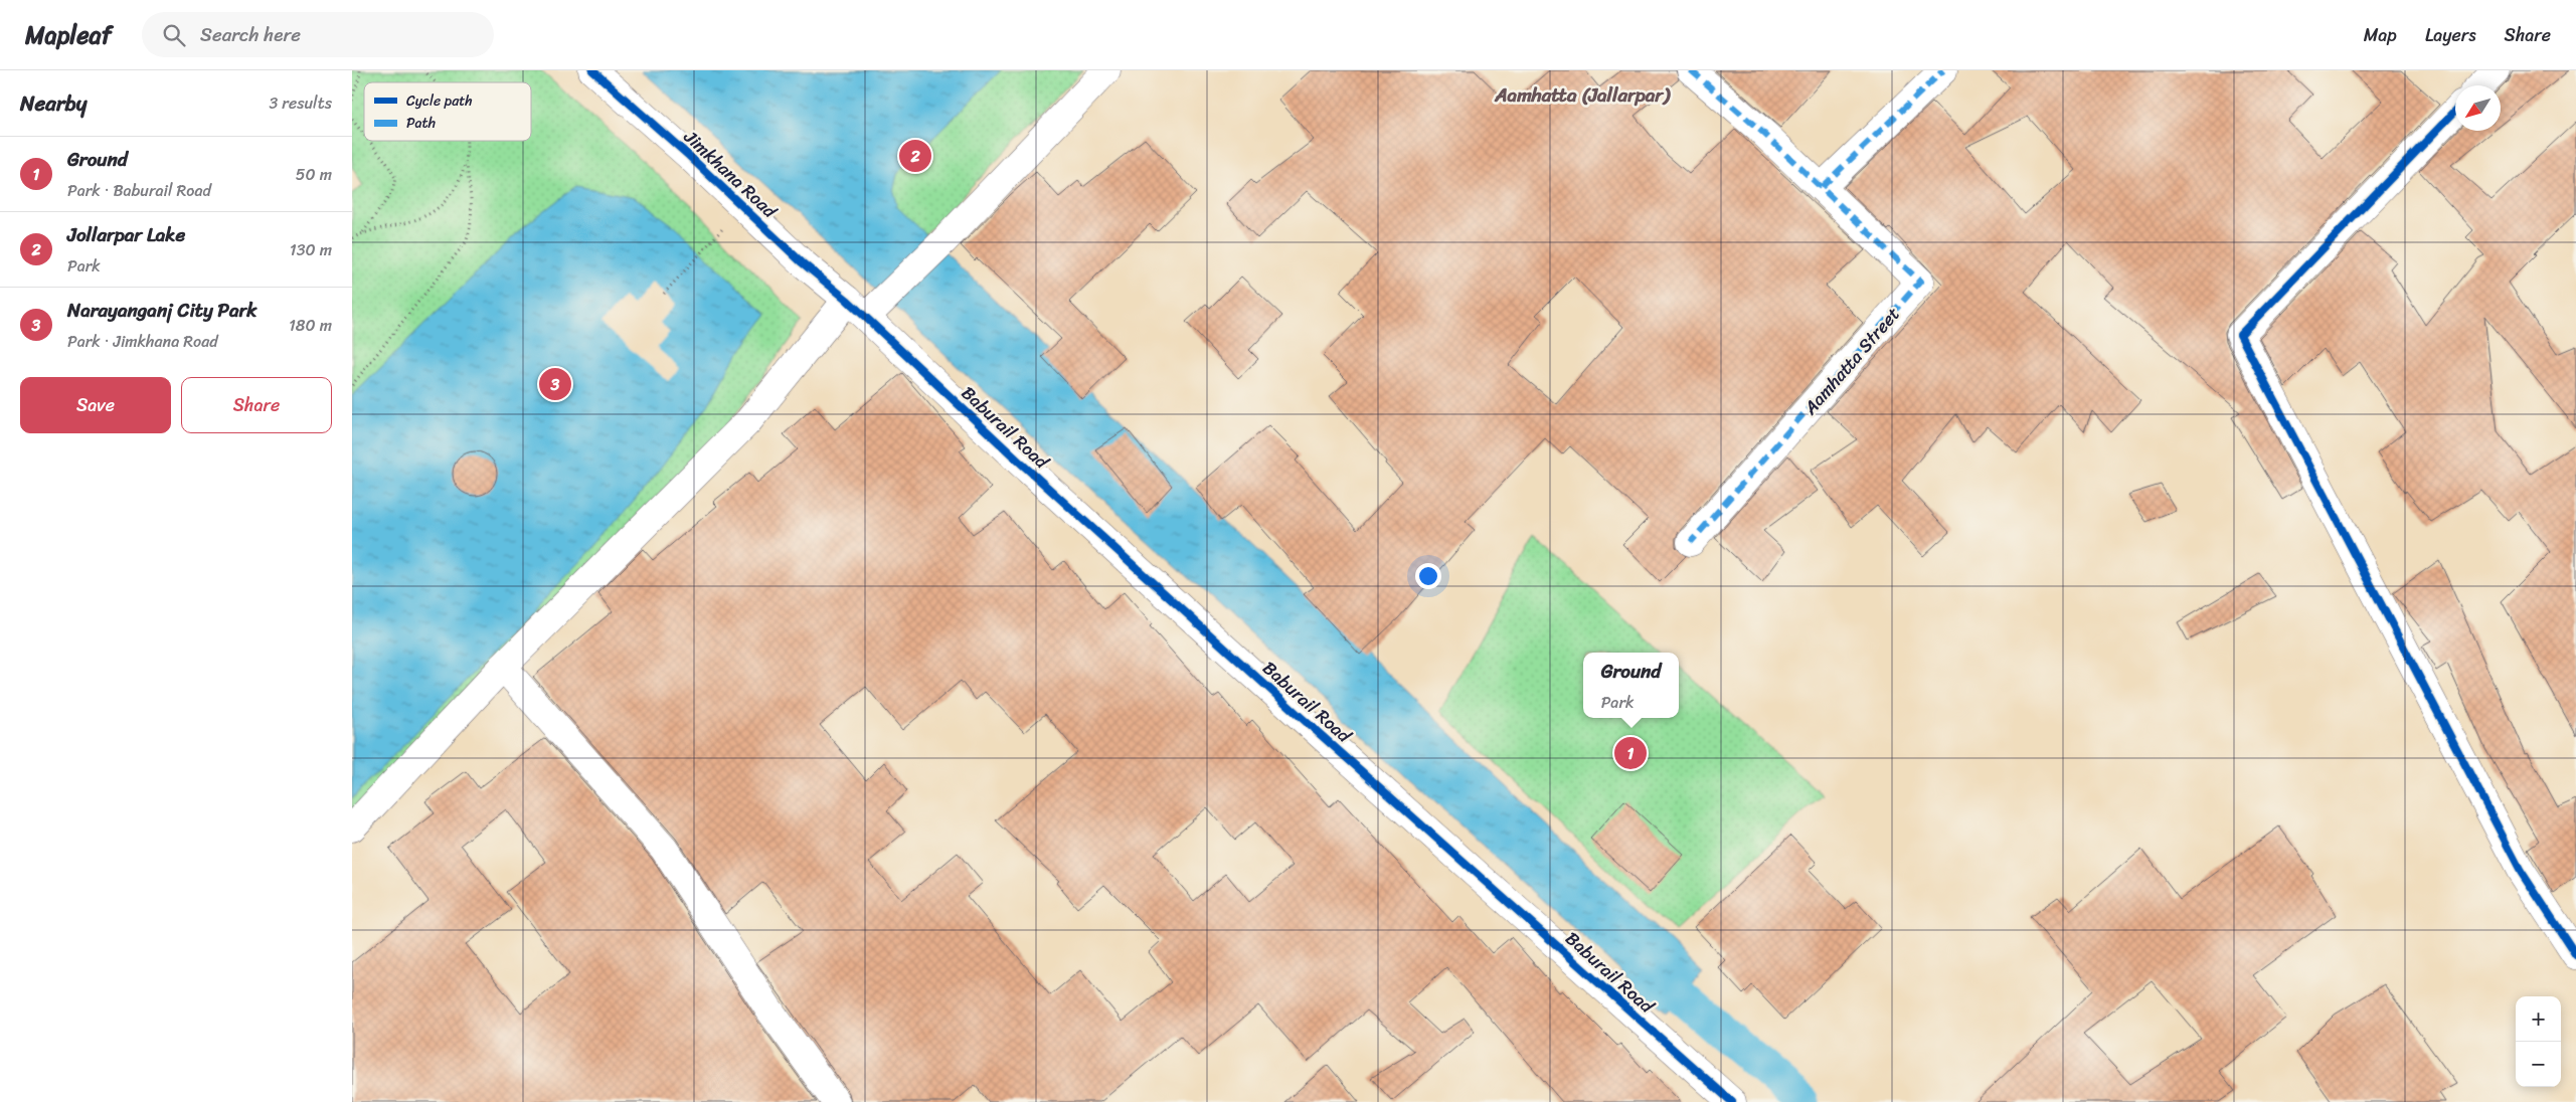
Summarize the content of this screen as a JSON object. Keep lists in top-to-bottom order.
{
  "streets": {
    "street": ["Jimkhana Road", "Aamhatta Street", "Baburail Road"]
  },
  "crossings": [
    ["Jimkhana Road", "Baburail Road"]
  ],
  "districts": ["Aamhatta (Jallarpar)"],
  "legend": ["Cycle path", "Path"],
  "north": "bottom left",
  "page": {
    "header": "Mapleaf",
    "search": "Search here",
    "nav": ["Map", "Layers", "Share"],
    "heading": ["Nearby", "3 results"],
    "list": [
      {
        "mark": "1",
        "name": "Ground",
        "note": "Park · Baburail Road",
        "value": "50 m"
      },
      {
        "mark": "2",
        "name": "Jollarpar Lake",
        "note": "Park",
        "value": "130 m"
      },
      {
        "mark": "3",
        "name": "Narayanganj City Park",
        "note": "Park · Jimkhana Road",
        "value": "180 m"
      }
    ],
    "pins": ["2", "3", "1"],
    "buttons": ["Save", "Share"],
    "popup": ["Ground", "Park"],
    "map_buttons": ["+", "−"]
  }
}
